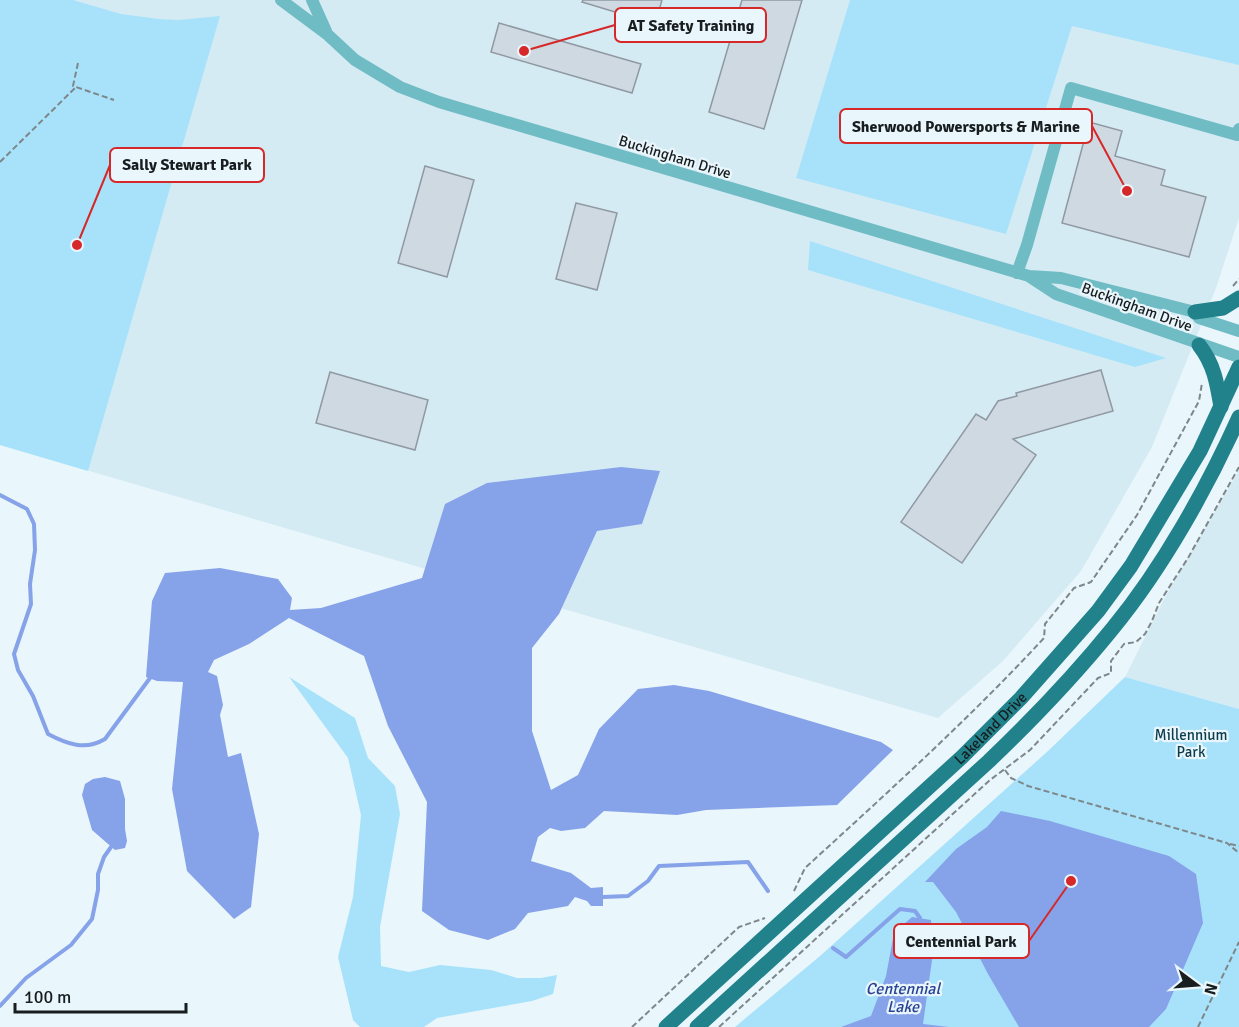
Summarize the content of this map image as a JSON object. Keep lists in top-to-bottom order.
{
  "streets": {
    "main road": ["Lakeland Drive"],
    "street": ["Buckingham Drive"]
  },
  "water": ["Centennial Lake"],
  "parks": ["Millennium Park"],
  "places": [
    "AT Safety Training",
    "Sherwood Powersports & Marine",
    "Sally Stewart Park",
    "Centennial Park"
  ],
  "scale_bar": "100 m",
  "north": "right"
}
